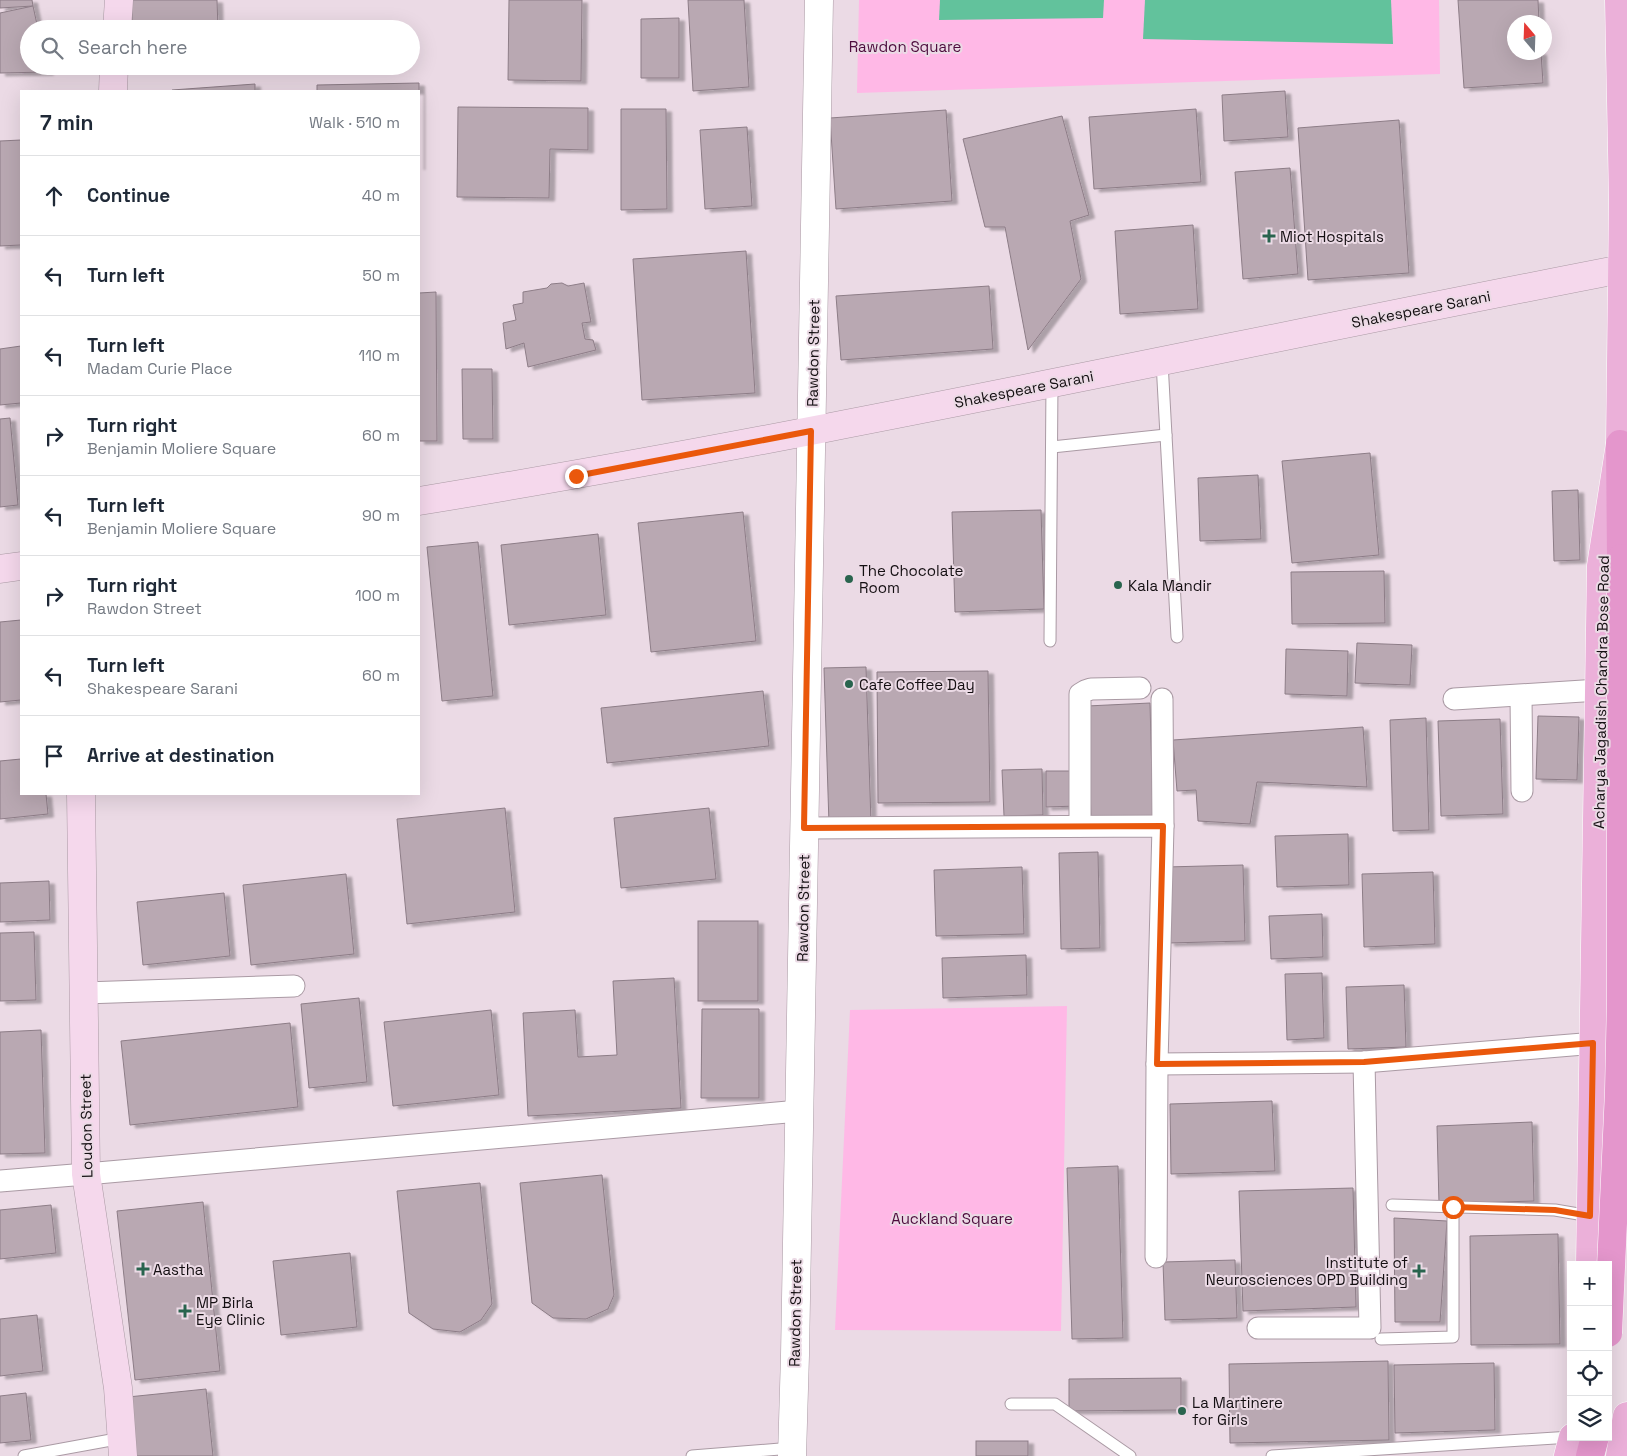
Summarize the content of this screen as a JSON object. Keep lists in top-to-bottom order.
{
  "streets": {
    "main road": ["Shakespeare Sarani", "Acharya Jagadish Chandra Bose Road", "Loudon Street"],
    "street": ["Rawdon Street"]
  },
  "crossings": [
    ["Shakespeare Sarani", "Rawdon Street"],
    ["Shakespeare Sarani", "Acharya Jagadish Chandra Bose Road"]
  ],
  "parks": ["Rawdon Square", "Auckland Square"],
  "places": {
    "health": [
      "Miot Hospitals",
      "Aastha",
      "Institute of Neurosciences OPD Building",
      "MP Birla Eye Clinic"
    ],
    "other": [
      "The Chocolate Room",
      "Kala Mandir",
      "Cafe Coffee Day",
      "La Martinere for Girls"
    ]
  },
  "north": "top",
  "page": {
    "search": "Search here",
    "heading": ["7 min", "Walk · 510 m"],
    "list": [
      ["Continue", "40 m"],
      ["Turn left", "50 m"],
      ["Turn left", "Madam Curie Place", "110 m"],
      ["Turn right", "Benjamin Moliere Square", "60 m"],
      ["Turn left", "Benjamin Moliere Square", "90 m"],
      ["Turn right", "Rawdon Street", "100 m"],
      ["Turn left", "Shakespeare Sarani", "60 m"],
      "Arrive at destination"
    ],
    "map_buttons": ["+", "−"]
  }
}
